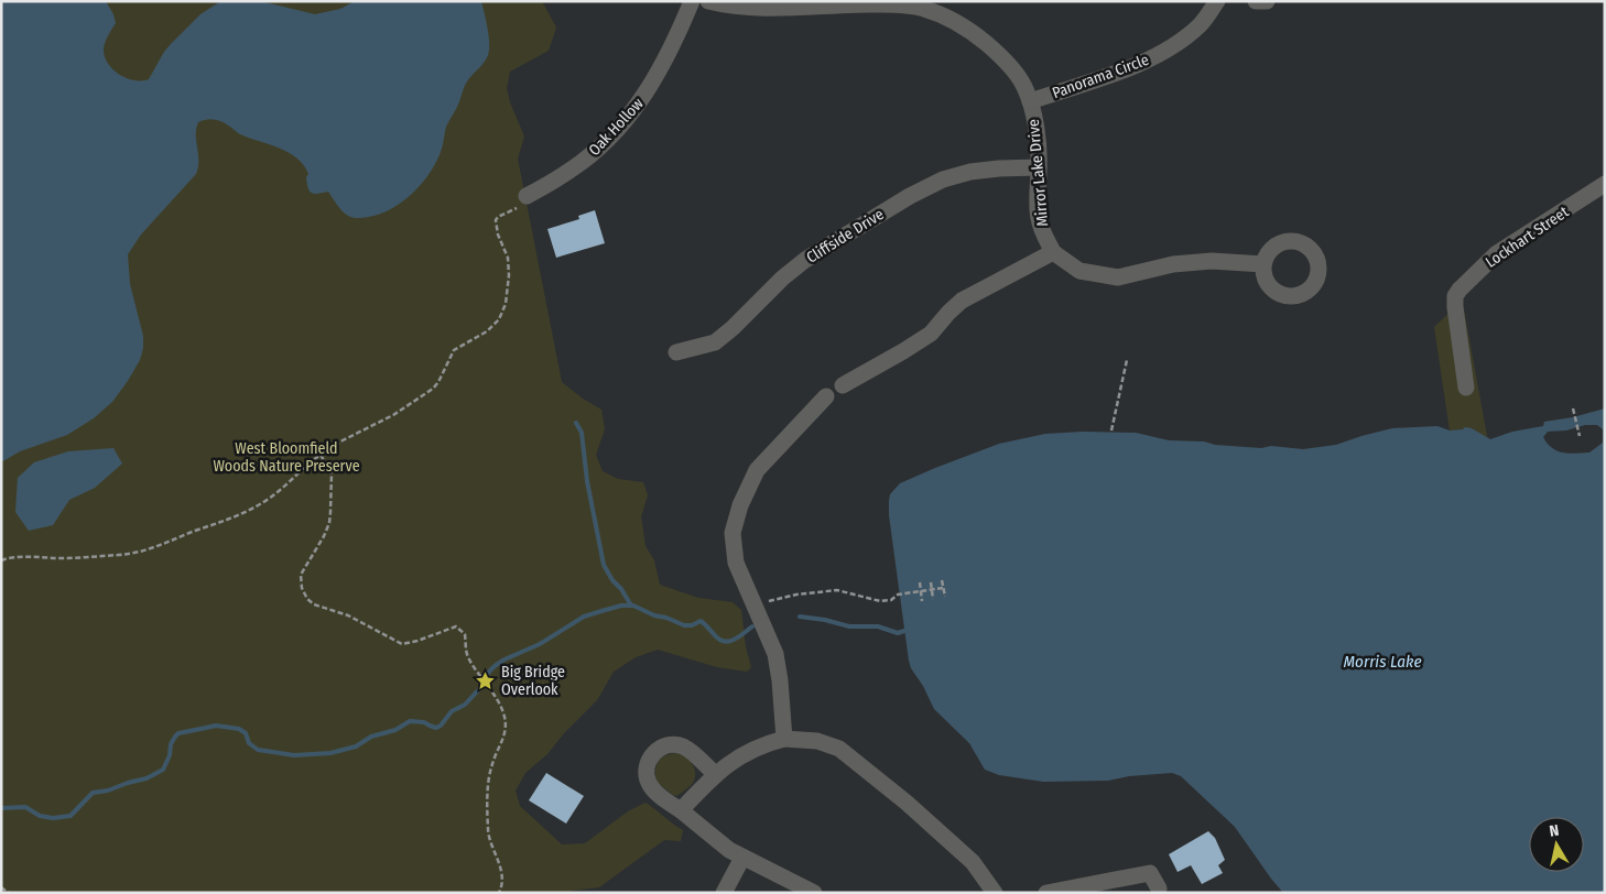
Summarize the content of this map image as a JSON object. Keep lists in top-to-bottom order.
{
  "streets": {
    "street": [
      "Panorama Circle",
      "Oak Hollow",
      "Mirror Lake Drive",
      "Cliffside Drive",
      "Lockhart Street"
    ]
  },
  "crossings": [
    ["Panorama Circle", "Mirror Lake Drive"],
    ["Mirror Lake Drive", "Cliffside Drive"]
  ],
  "water": ["Morris Lake"],
  "parks": ["West Bloomfield Woods Nature Preserve"],
  "places": {
    "place": ["Big Bridge Overlook"]
  },
  "north": "top"
}
